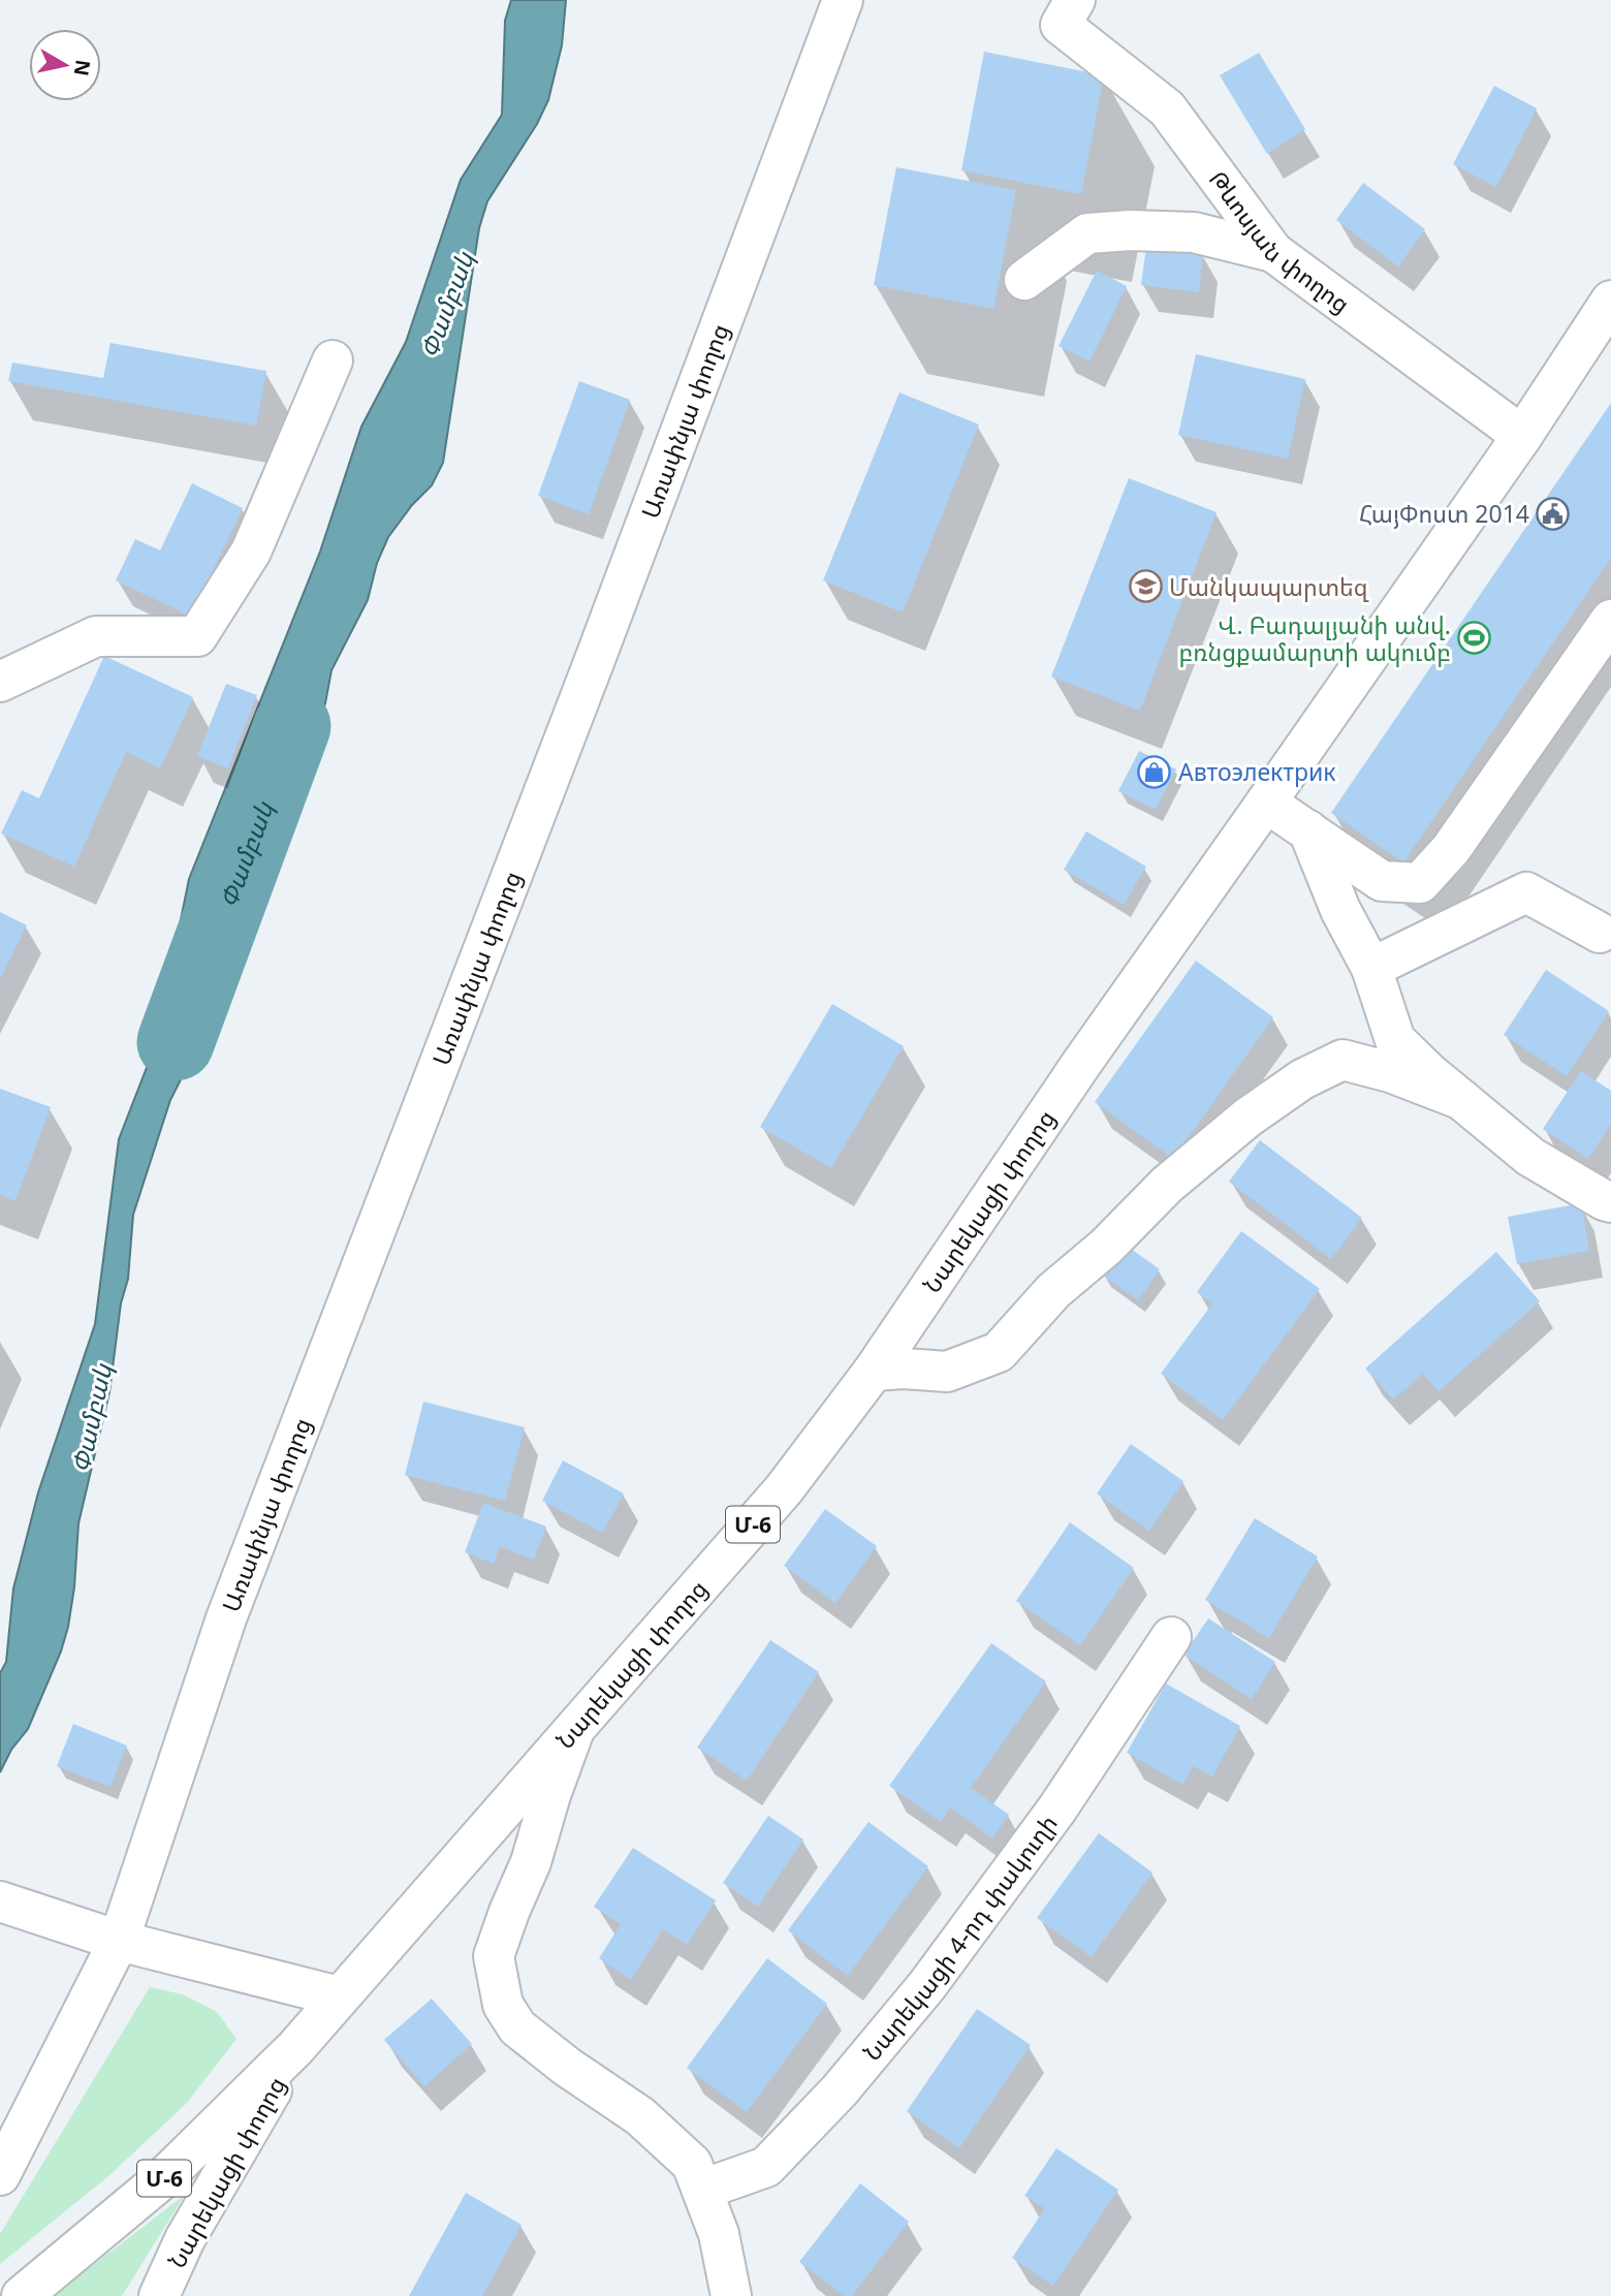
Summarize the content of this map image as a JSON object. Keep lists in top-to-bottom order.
{
  "streets": {
    "main road": [
      "Թևոսյան փողոց",
      "Առափնյա փողոց",
      "Նարեկացի փողոց",
      "Մ-6",
      "Նարեկացի 4-րդ փակուղի"
    ]
  },
  "crossings": [
    ["Թևոսյան փողոց", "Նարեկացի փողոց"]
  ],
  "water": ["Փամբակ"],
  "places": {
    "public building": ["ՀայՓոստ 2014"],
    "school or university": ["Մանկապարտեզ"],
    "sports": ["Վ. Բադալյանի անվ. բռնցքամարտի ակումբ"],
    "shop": ["Автоэлектрик"]
  },
  "north": "right"
}
